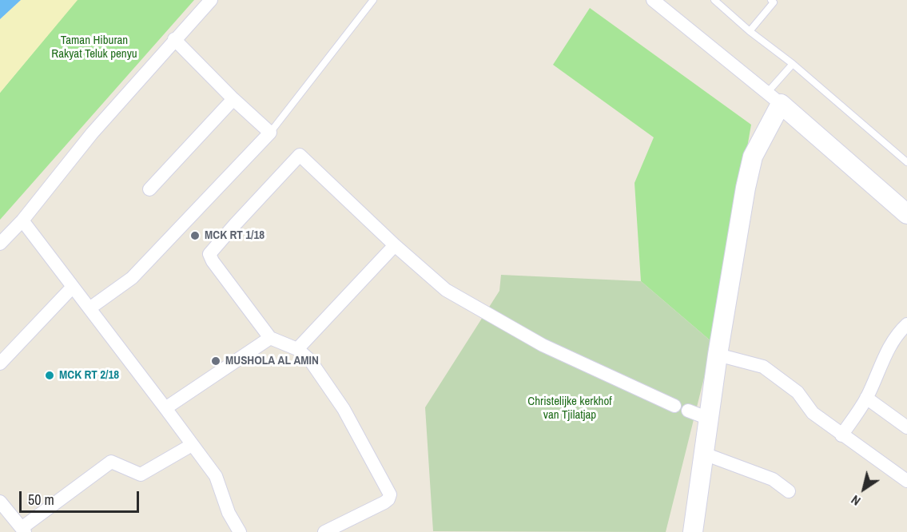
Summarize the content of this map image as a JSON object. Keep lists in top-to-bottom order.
{
  "parks": ["Taman Hiburan Rakyat Teluk penyu", "Christelijke kerkhof van Tjilatjap"],
  "places": ["MCK RT 1/18", "MUSHOLA AL AMIN", "MCK RT 2/18"],
  "scale_bar": "50 m",
  "north": "bottom left"
}
